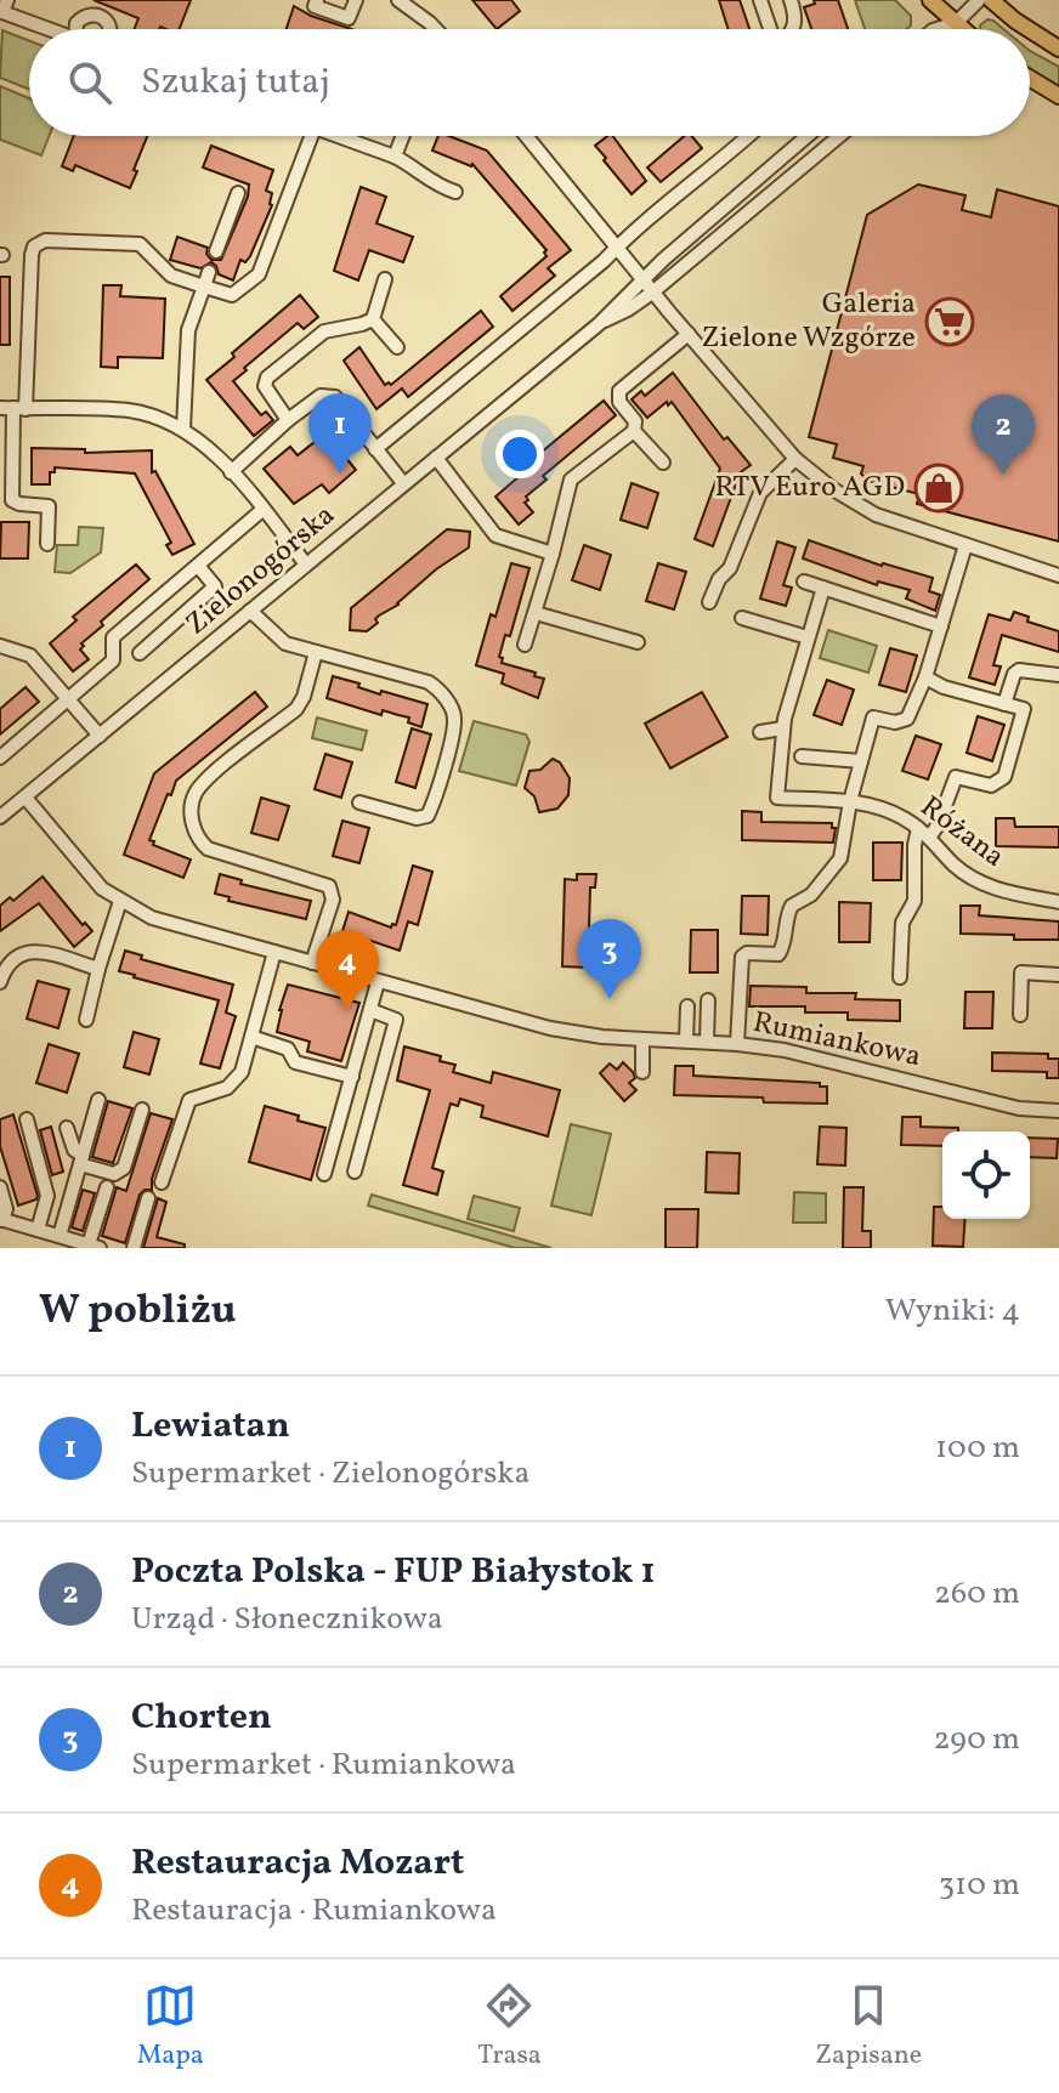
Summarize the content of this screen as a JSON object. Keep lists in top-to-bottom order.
{
  "streets": {
    "street": ["Zielonogórska", "Różana", "Rumiankowa"]
  },
  "crossings": [
    ["Zielonogórska", "Rumiankowa"]
  ],
  "places": {
    "supermarket": ["Galeria Zielone Wzgórze"],
    "shop": ["RTV Euro AGD"]
  },
  "page": {
    "search": "Szukaj tutaj",
    "pins": [
      "1",
      "2",
      "3",
      "4"
    ],
    "heading": ["W pobliżu", "Wyniki: 4"],
    "list": [
      {
        "mark": "1",
        "name": "Lewiatan",
        "note": "Supermarket · Zielonogórska",
        "value": "100 m"
      },
      {
        "mark": "2",
        "name": "Poczta Polska - FUP Białystok 1",
        "note": "Urząd · Słonecznikowa",
        "value": "260 m"
      },
      {
        "mark": "3",
        "name": "Chorten",
        "note": "Supermarket · Rumiankowa",
        "value": "290 m"
      },
      {
        "mark": "4",
        "name": "Restauracja Mozart",
        "note": "Restauracja · Rumiankowa",
        "value": "310 m"
      }
    ],
    "nav": ["Mapa", "Trasa", "Zapisane"]
  }
}
